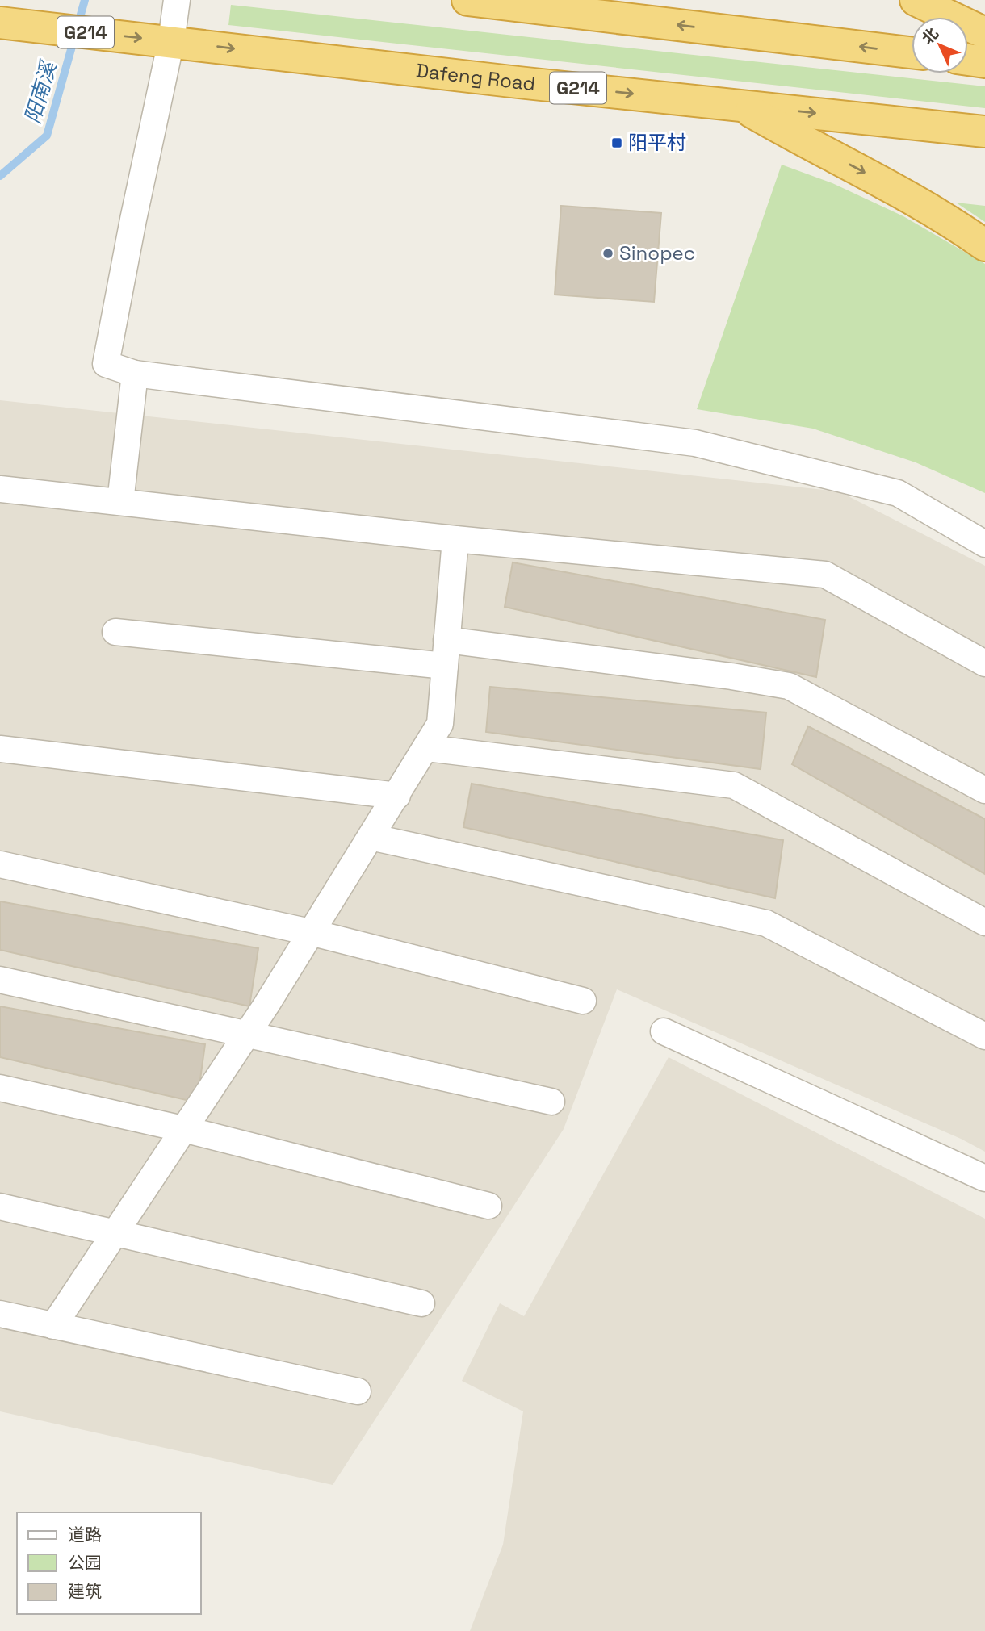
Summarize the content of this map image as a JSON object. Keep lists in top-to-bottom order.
{
  "streets": {
    "highway": ["G214", "Dafeng Road"]
  },
  "water": ["阳南溪"],
  "places": {
    "transit": ["阳平村"],
    "other": ["Sinopec"]
  },
  "legend": ["道路", "公园", "建筑"],
  "north": "top left"
}
